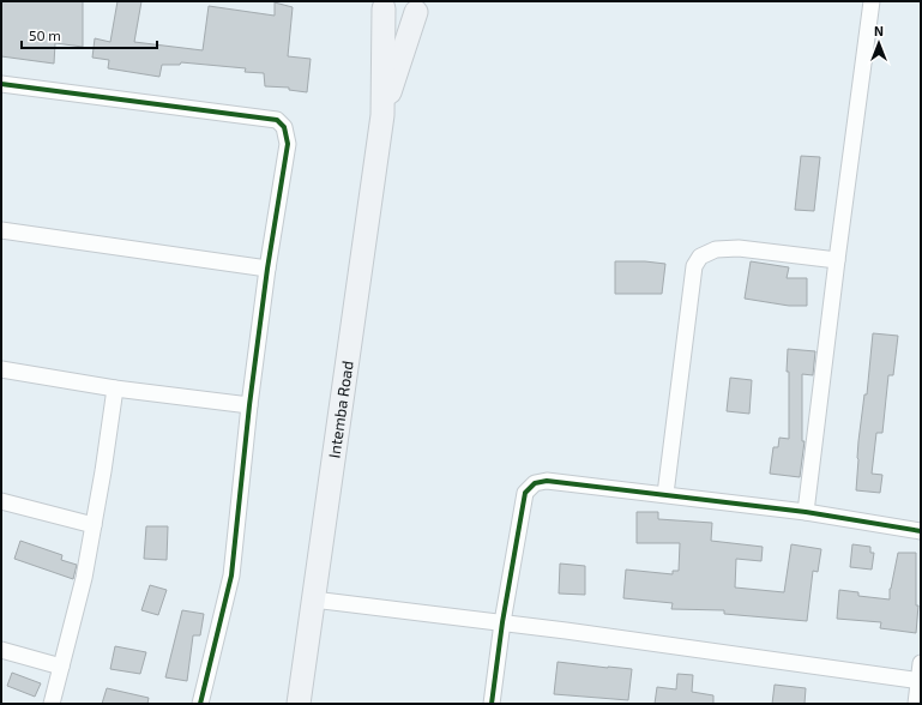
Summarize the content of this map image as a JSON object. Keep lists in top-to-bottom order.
{
  "streets": {
    "street": ["Intemba Road"]
  },
  "scale_bar": "50 m",
  "north": "top"
}
